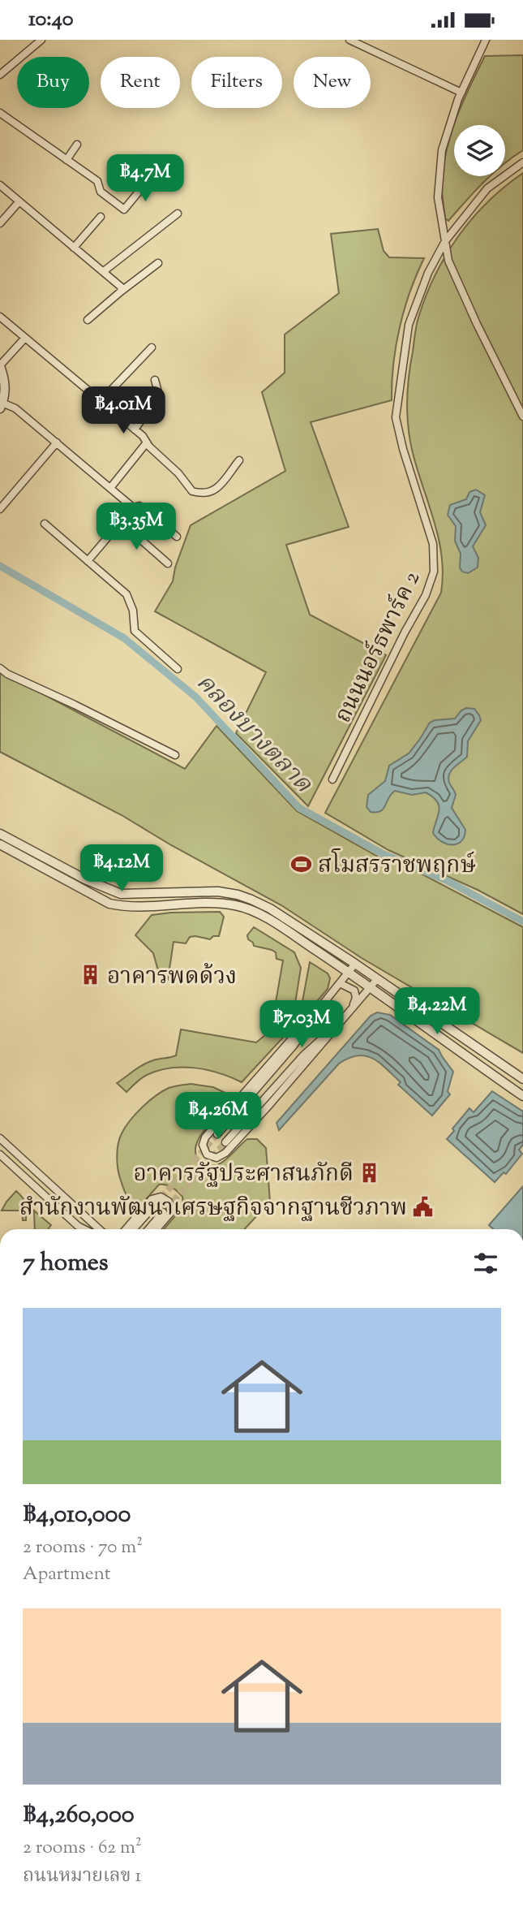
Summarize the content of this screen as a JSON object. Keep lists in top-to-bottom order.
{
  "streets": {
    "street": ["ถนนนอร์ธพาร์ค 2"]
  },
  "water": ["คลองบางตลาด"],
  "places": {
    "sports": ["สโมสรราชพฤกษ์"],
    "building": ["อาคารพดด้วง", "อาคารรัฐประศาสนภักดี"],
    "public building": ["สำนักงานพัฒนาเศรษฐกิจจากฐานชีวภาพ"]
  },
  "page": {
    "status": "10:40",
    "chip": [
      "Buy",
      "Rent",
      "Filters",
      "New"
    ],
    "price": [
      "฿4.7M",
      "฿4.01M",
      "฿3.35M",
      "฿4.12M",
      "฿4.22M",
      "฿7.03M",
      "฿4.26M"
    ],
    "heading": "7 homes",
    "list": [
      {
        "name": "฿4,010,000",
        "note": "2 rooms · 70 m² · Apartment"
      },
      {
        "name": "฿4,260,000",
        "note": "2 rooms · 62 m² · ถนนหมายเลข 1"
      }
    ]
  }
}
